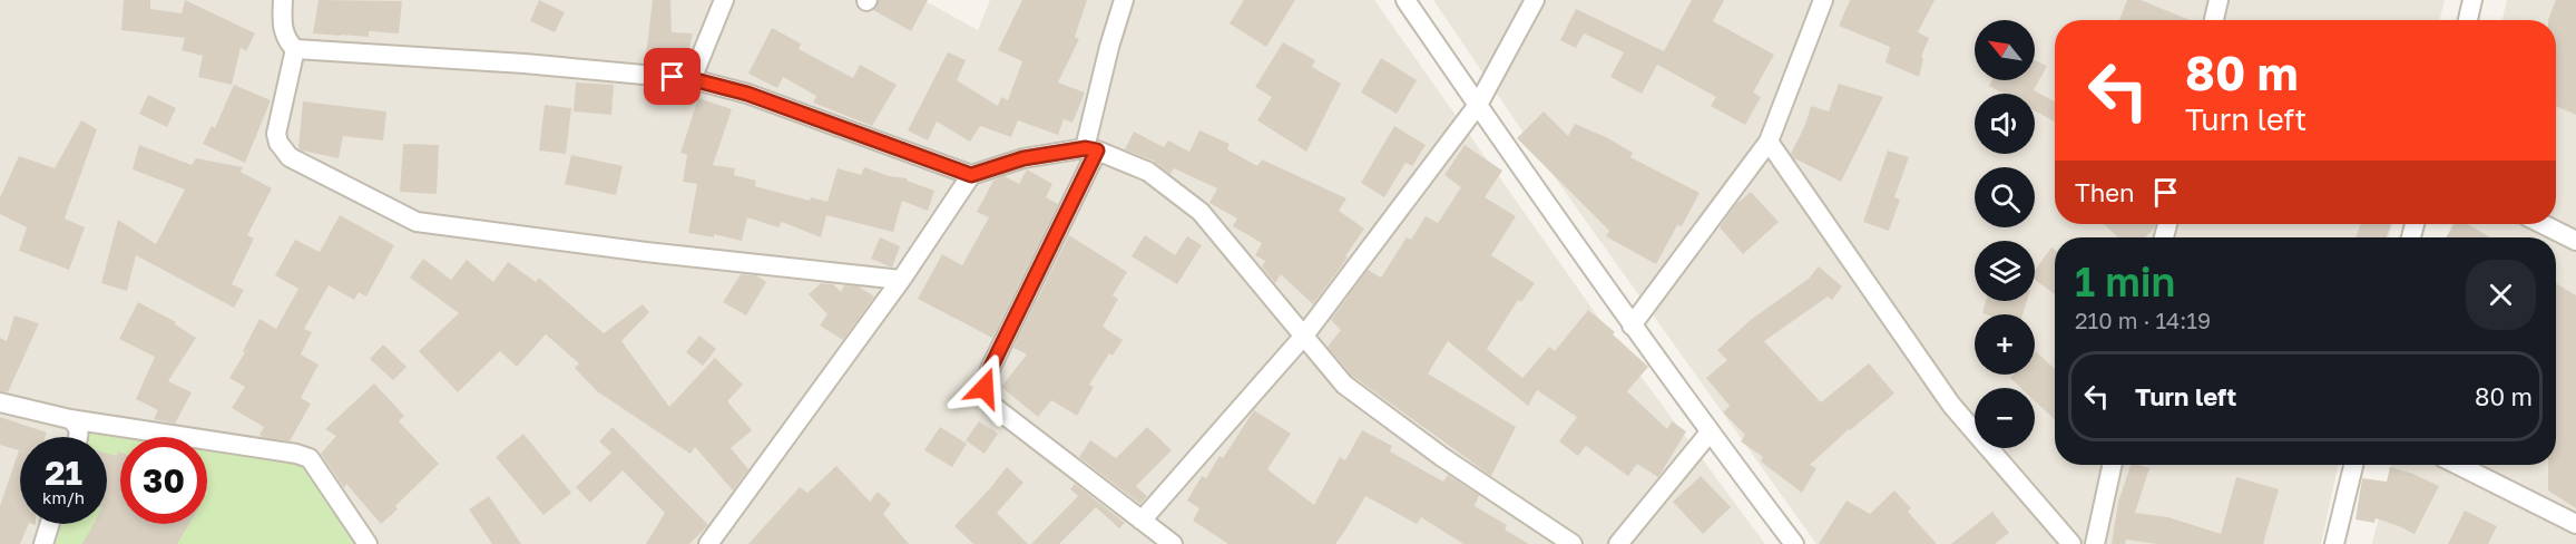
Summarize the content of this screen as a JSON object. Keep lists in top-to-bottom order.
{
  "north": "top left",
  "page": {
    "map_buttons": ["+", "−"],
    "turn": ["80 m", "Turn left"],
    "then": "Then",
    "heading": ["1 min", "210 m · 14:19"],
    "list": [
      {
        "name": "Turn left",
        "value": "80 m"
      }
    ],
    "speed": "21 km/h",
    "limit": "30"
  }
}
